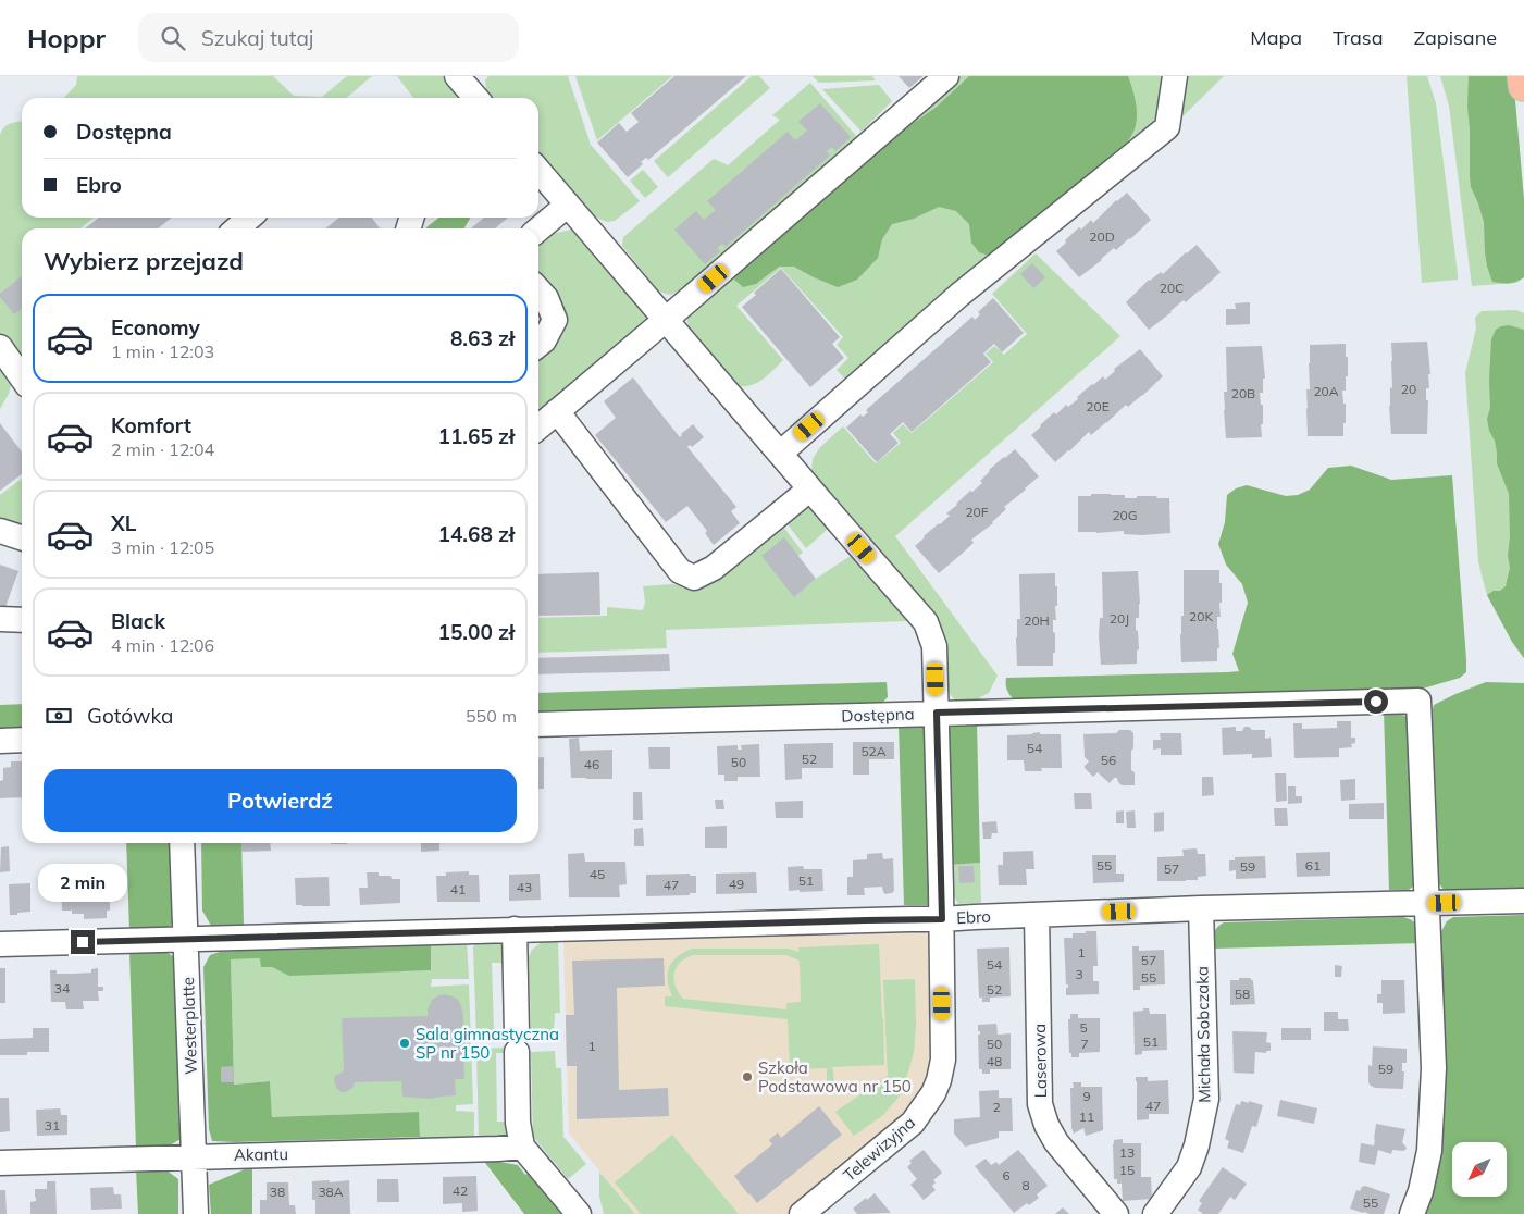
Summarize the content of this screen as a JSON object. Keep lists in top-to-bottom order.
{
  "streets": {
    "street": [
      "Dostępna",
      "Ebro",
      "Westerplatte",
      "Michała Sobczaka",
      "Laserowa",
      "Telewizyjna",
      "Akantu"
    ]
  },
  "crossings": [
    ["Dostępna", "Ebro"],
    ["Dostępna", "Telewizyjna"],
    ["Ebro", "Westerplatte"],
    ["Ebro", "Michała Sobczaka"],
    ["Ebro", "Laserowa"],
    ["Ebro", "Telewizyjna"],
    ["Westerplatte", "Akantu"]
  ],
  "places": ["Sala gimnastyczna SP nr 150", "Szkoła Podstawowa nr 150"],
  "house_numbers": [
    "20D",
    "20C",
    "20",
    "20A",
    "20B",
    "20E",
    "20F",
    "20G",
    "20K",
    "20J",
    "20H",
    "54",
    "52A",
    "52",
    "56",
    "50",
    "46",
    "55",
    "61",
    "59",
    "57",
    "45",
    "51",
    "49",
    "47",
    "43",
    "41",
    "1",
    "57",
    "54",
    "3",
    "55",
    "34",
    "52",
    "58",
    "5",
    "51",
    "50",
    "7",
    "1",
    "48",
    "59",
    "9",
    "47",
    "2",
    "11",
    "31",
    "13",
    "15",
    "6",
    "8",
    "42",
    "38",
    "38A",
    "55"
  ],
  "north": "bottom left",
  "page": {
    "header": "Hoppr",
    "search": "Szukaj tutaj",
    "nav": ["Mapa", "Trasa", "Zapisane"],
    "banner": ["Dostępna", "Ebro"],
    "heading": "Wybierz przejazd",
    "list": [
      {
        "name": "Economy",
        "note": "1 min · 12:03",
        "value": "8.63 zł"
      },
      {
        "name": "Komfort",
        "note": "2 min · 12:04",
        "value": "11.65 zł"
      },
      {
        "name": "XL",
        "note": "3 min · 12:05",
        "value": "14.68 zł"
      },
      {
        "name": "Black",
        "note": "4 min · 12:06",
        "value": "15.00 zł"
      }
    ],
    "pay": ["Gotówka", "550 m"],
    "buttons": "Potwierdź",
    "bubble": "2 min"
  }
}
